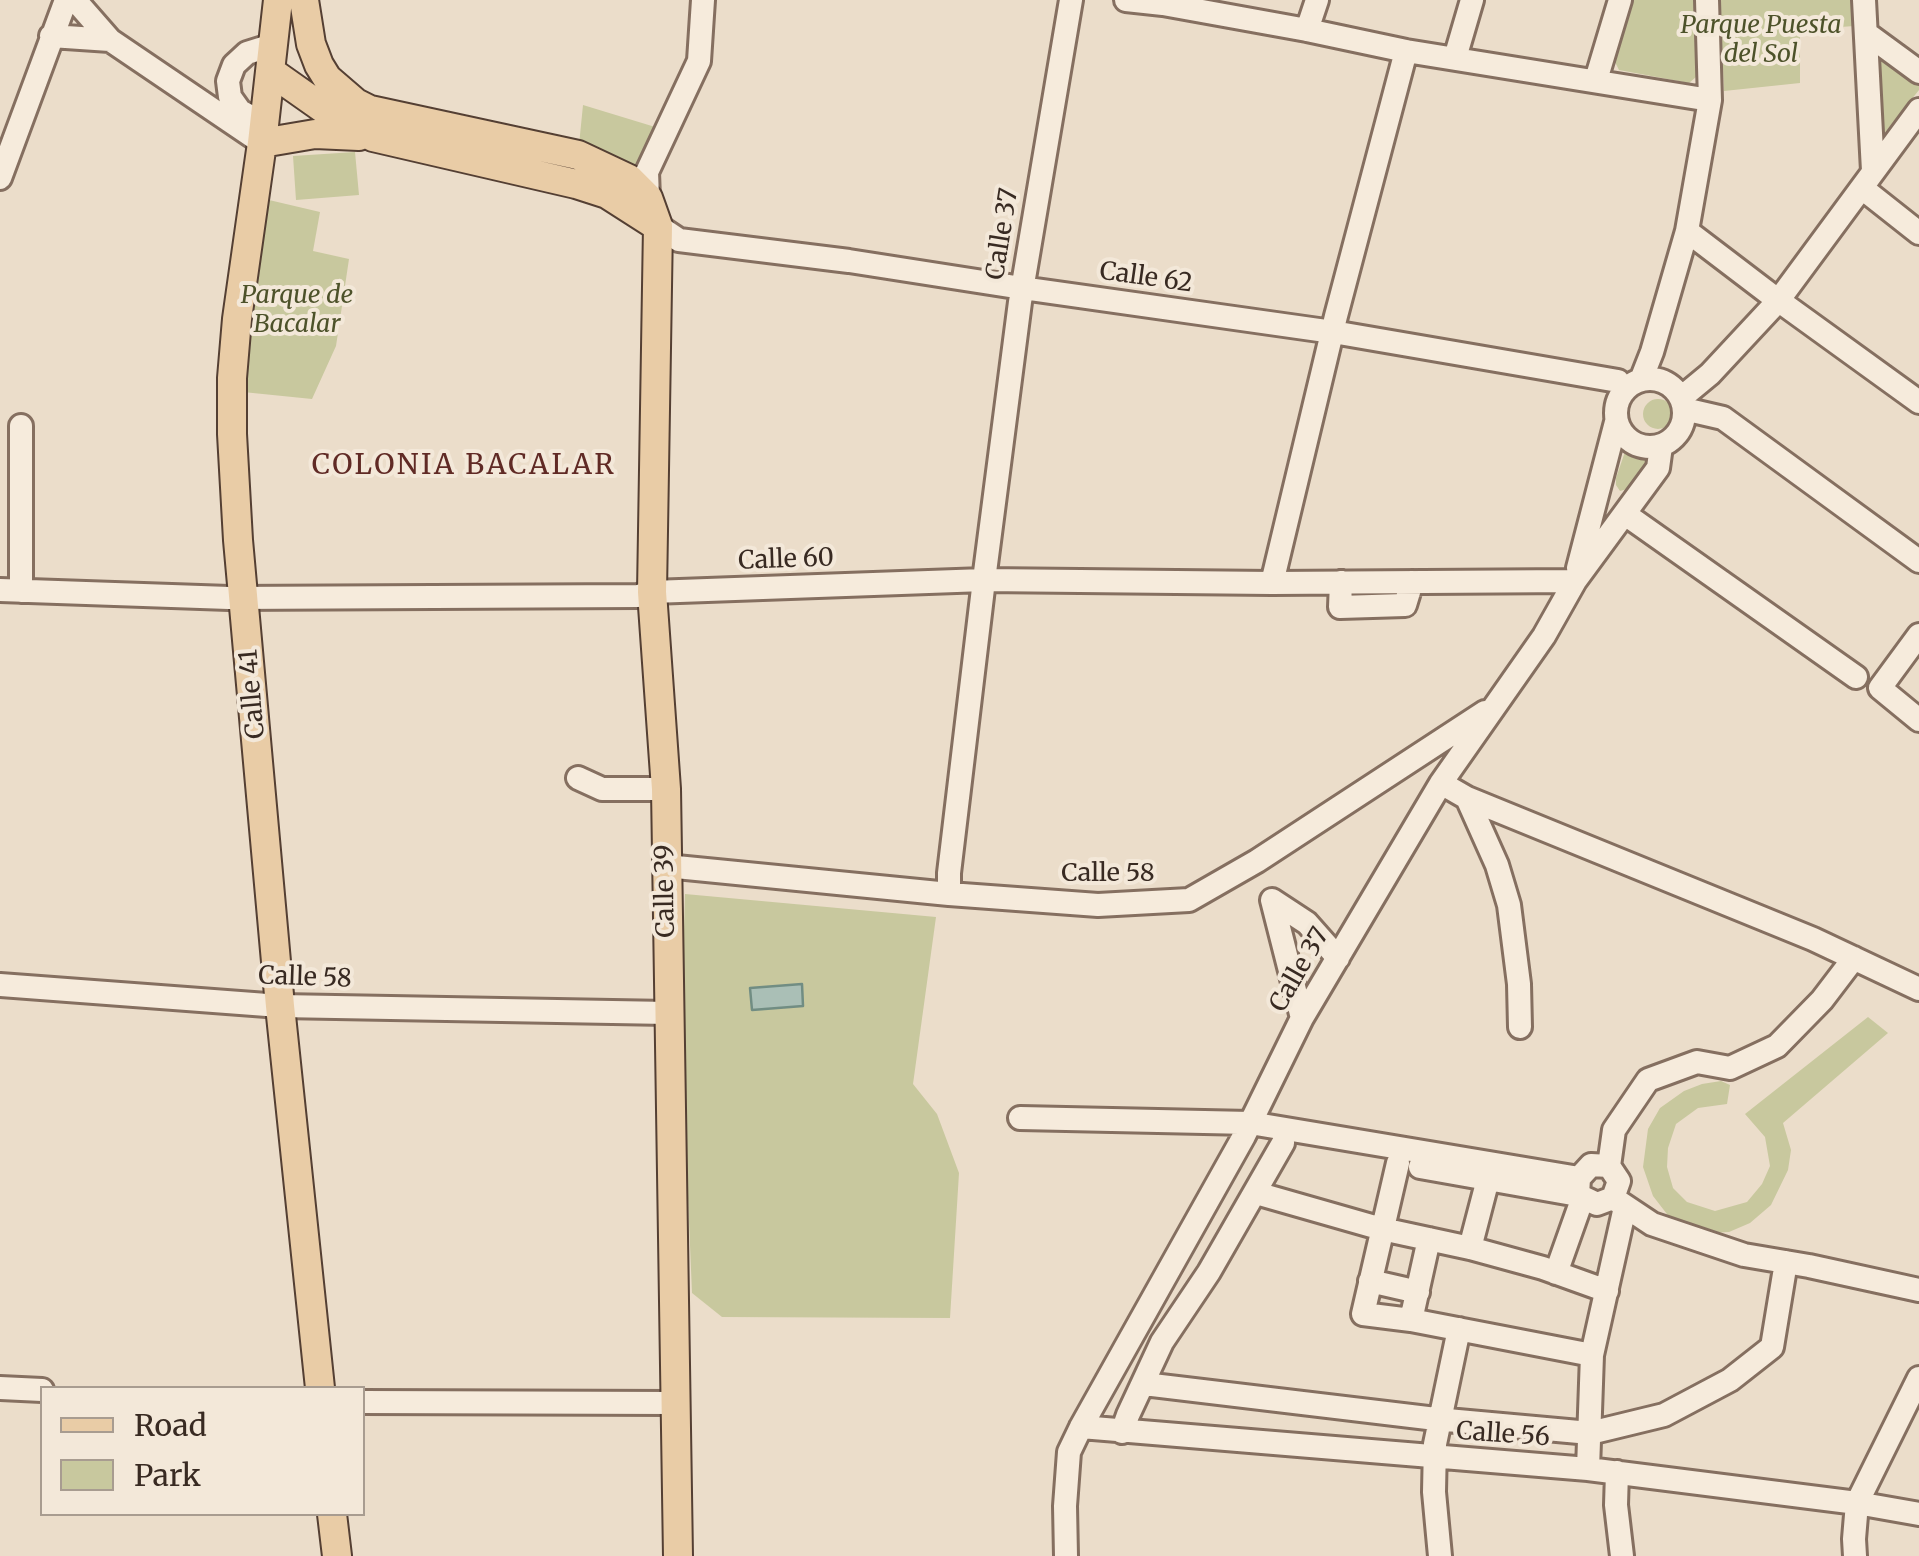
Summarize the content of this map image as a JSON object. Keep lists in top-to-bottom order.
{
  "streets": {
    "main road": ["Calle 41", "Calle 39"],
    "street": [
      "Calle 37",
      "Calle 62",
      "Calle 60",
      "Calle 58",
      "Calle 56"
    ]
  },
  "crossings": [
    ["Calle 37", "Calle 62"],
    ["Calle 37", "Calle 60"],
    ["Calle 37", "Calle 58"],
    ["Calle 37", "Calle 56"],
    ["Calle 62", "Calle 39"],
    ["Calle 60", "Calle 41"],
    ["Calle 60", "Calle 39"],
    ["Calle 41", "Calle 58"],
    ["Calle 58", "Calle 39"]
  ],
  "districts": ["COLONIA BACALAR"],
  "parks": ["Parque Puesta del Sol", "Parque de Bacalar"],
  "legend": ["Road", "Park"]
}
